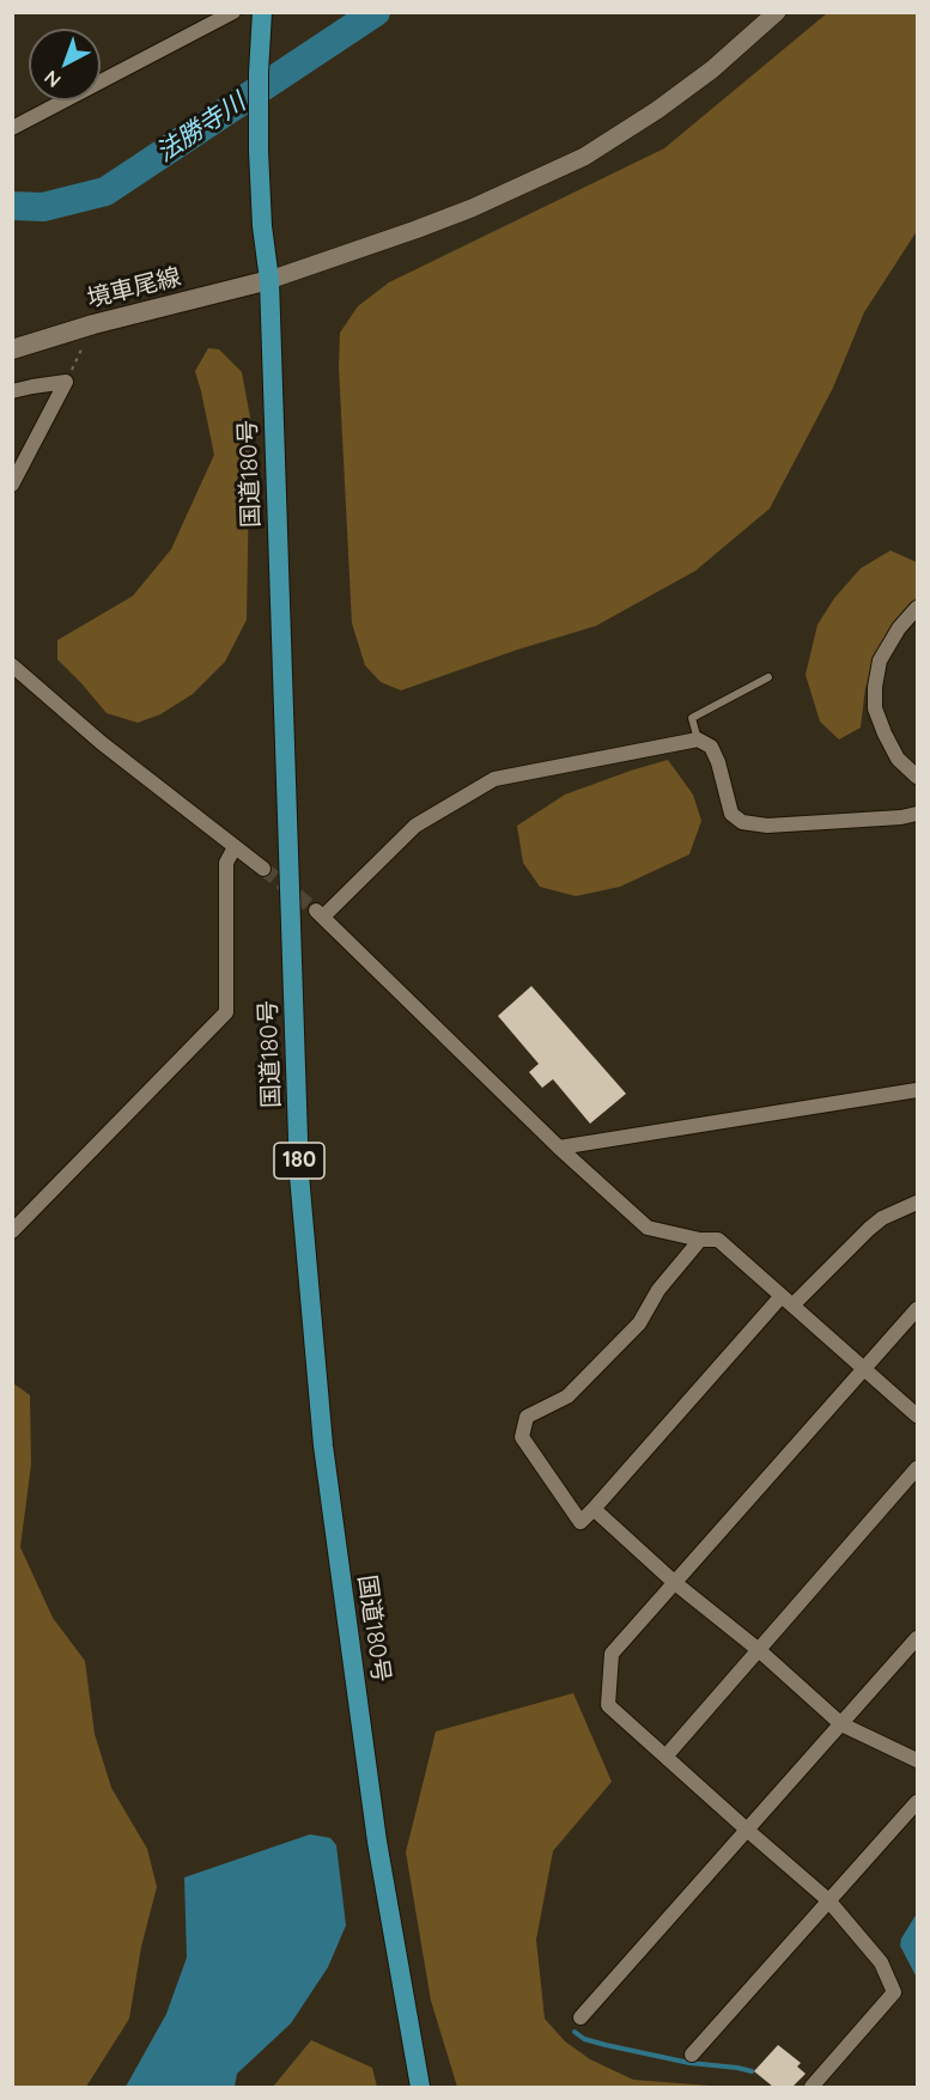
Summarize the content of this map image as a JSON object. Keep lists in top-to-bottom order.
{
  "streets": {
    "highway": ["国道180号", "180"],
    "main road": ["境車尾線"]
  },
  "crossings": [
    ["境車尾線", "国道180号"]
  ],
  "water": ["法勝寺川"],
  "north": "bottom left"
}
